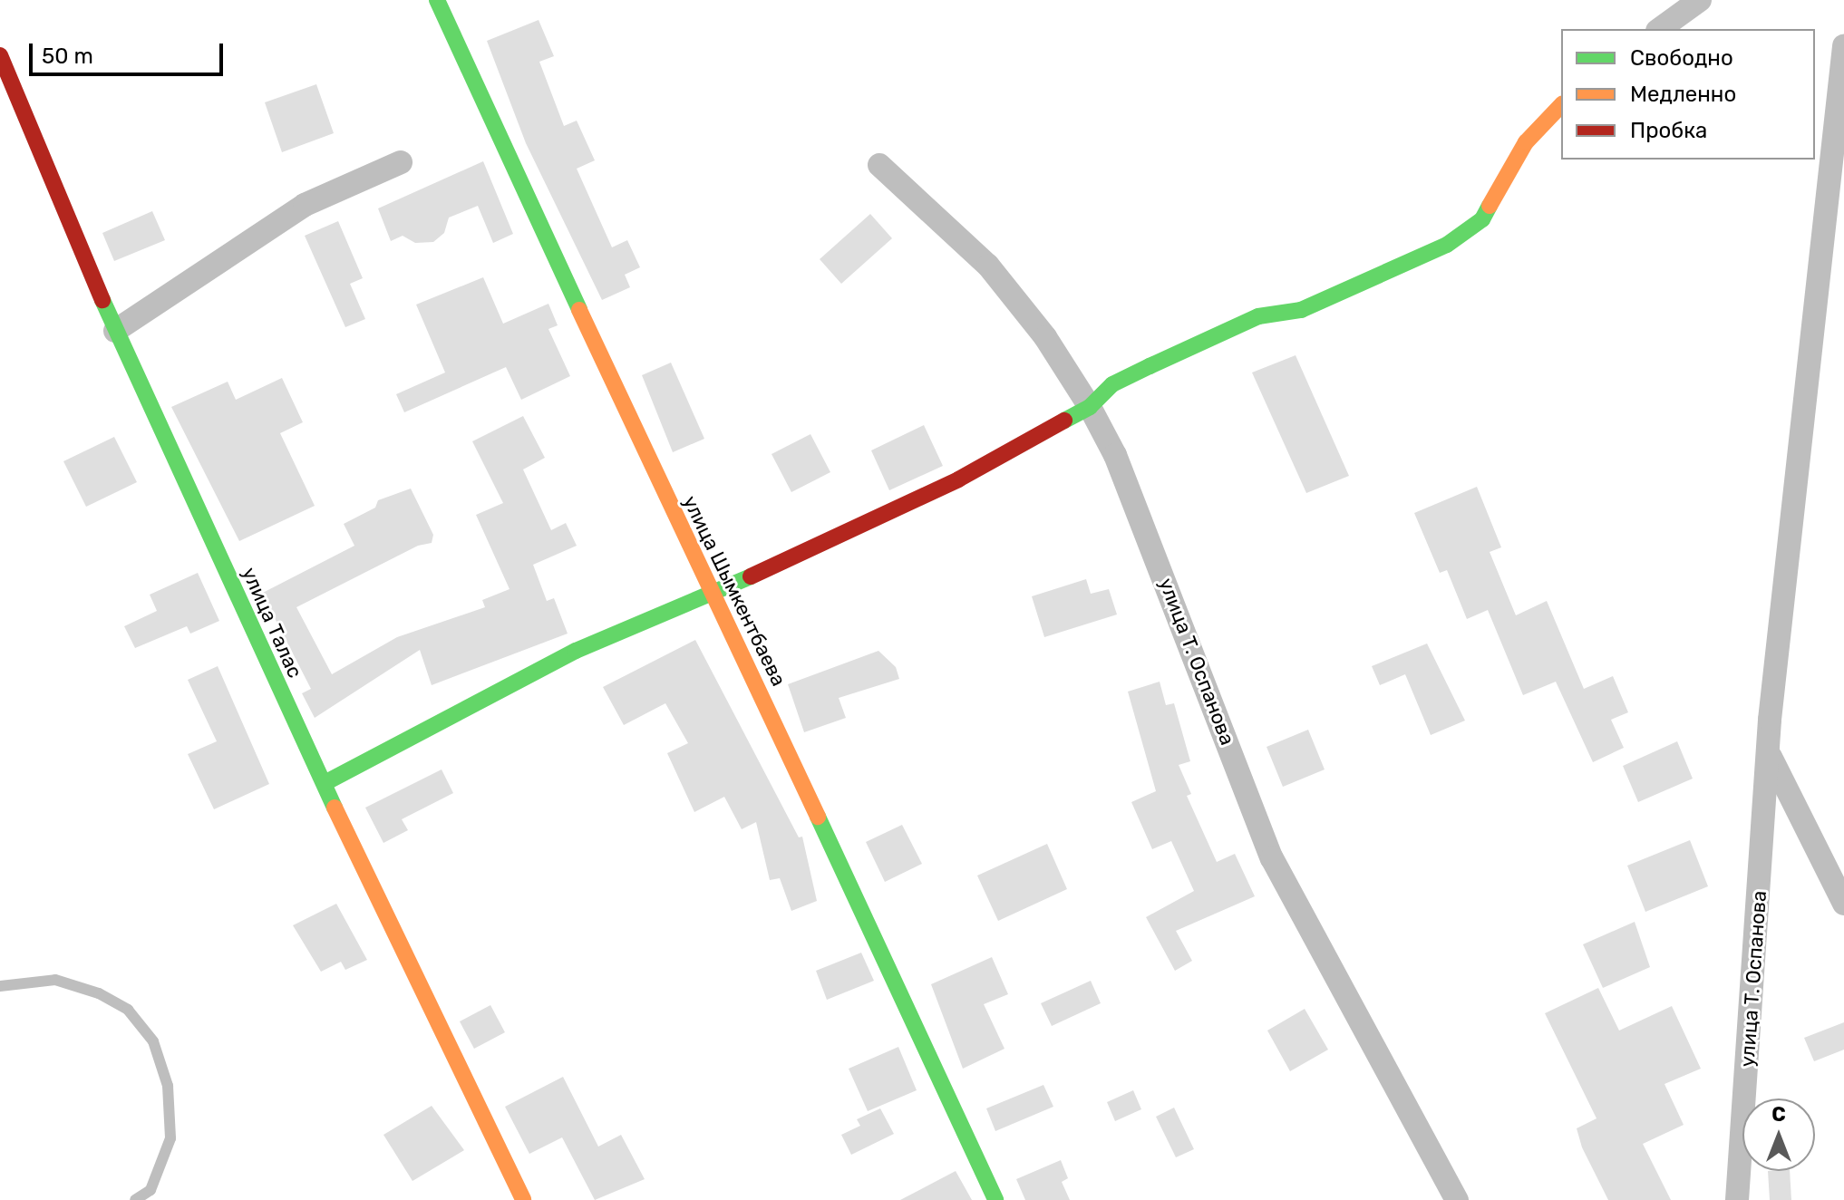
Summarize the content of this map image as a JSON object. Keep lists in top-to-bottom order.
{
  "streets": {
    "street": ["улица Шымкентбаева", "улица Талас", "улица Т. Оспанова"]
  },
  "legend": ["Свободно", "Медленно", "Пробка"],
  "scale_bar": "50 m",
  "north": "top"
}
